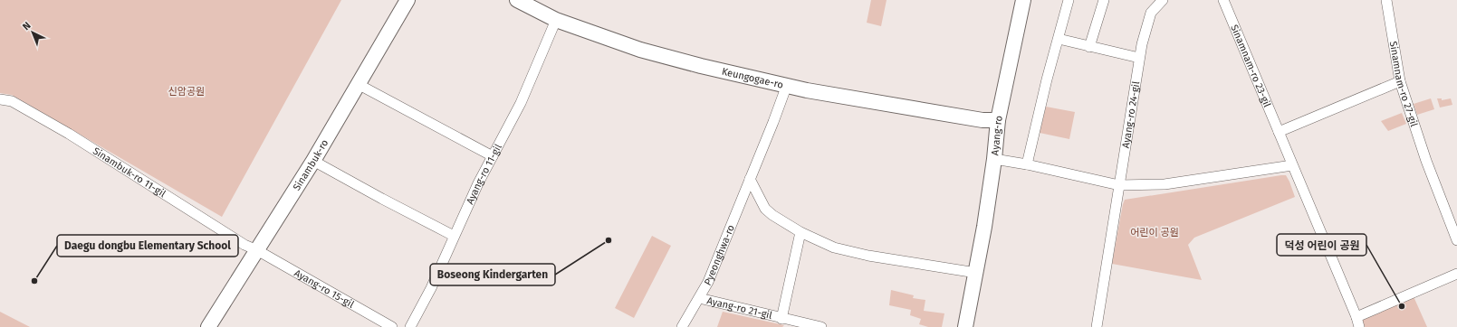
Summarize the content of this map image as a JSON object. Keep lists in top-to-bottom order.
{
  "streets": {
    "main road": ["Keungogae-ro", "Ayang-ro", "Sinambuk-ro"],
    "street": [
      "Sinamnam-ro 23-gil",
      "Sinamnam-ro 27-gil",
      "Ayang-ro 24-gil",
      "Sinambuk-ro 11-gil",
      "Ayang-ro 11-gil",
      "Pyeonghwa-ro",
      "Ayang-ro 15-gil",
      "Ayang-ro 21-gil"
    ]
  },
  "crossings": [
    ["Keungogae-ro", "Ayang-ro"],
    ["Keungogae-ro", "Ayang-ro 11-gil"],
    ["Keungogae-ro", "Pyeonghwa-ro"],
    ["Sinambuk-ro", "Sinambuk-ro 11-gil"],
    ["Sinambuk-ro", "Ayang-ro 15-gil"],
    ["Sinambuk-ro 11-gil", "Ayang-ro 15-gil"],
    ["Pyeonghwa-ro", "Ayang-ro 21-gil"]
  ],
  "parks": ["신암공원", "어린이 공원"],
  "places": ["Boseong Kindergarten", "Daegu dongbu Elementary School", "덕성 어린이 공원"],
  "north": "top left"
}
